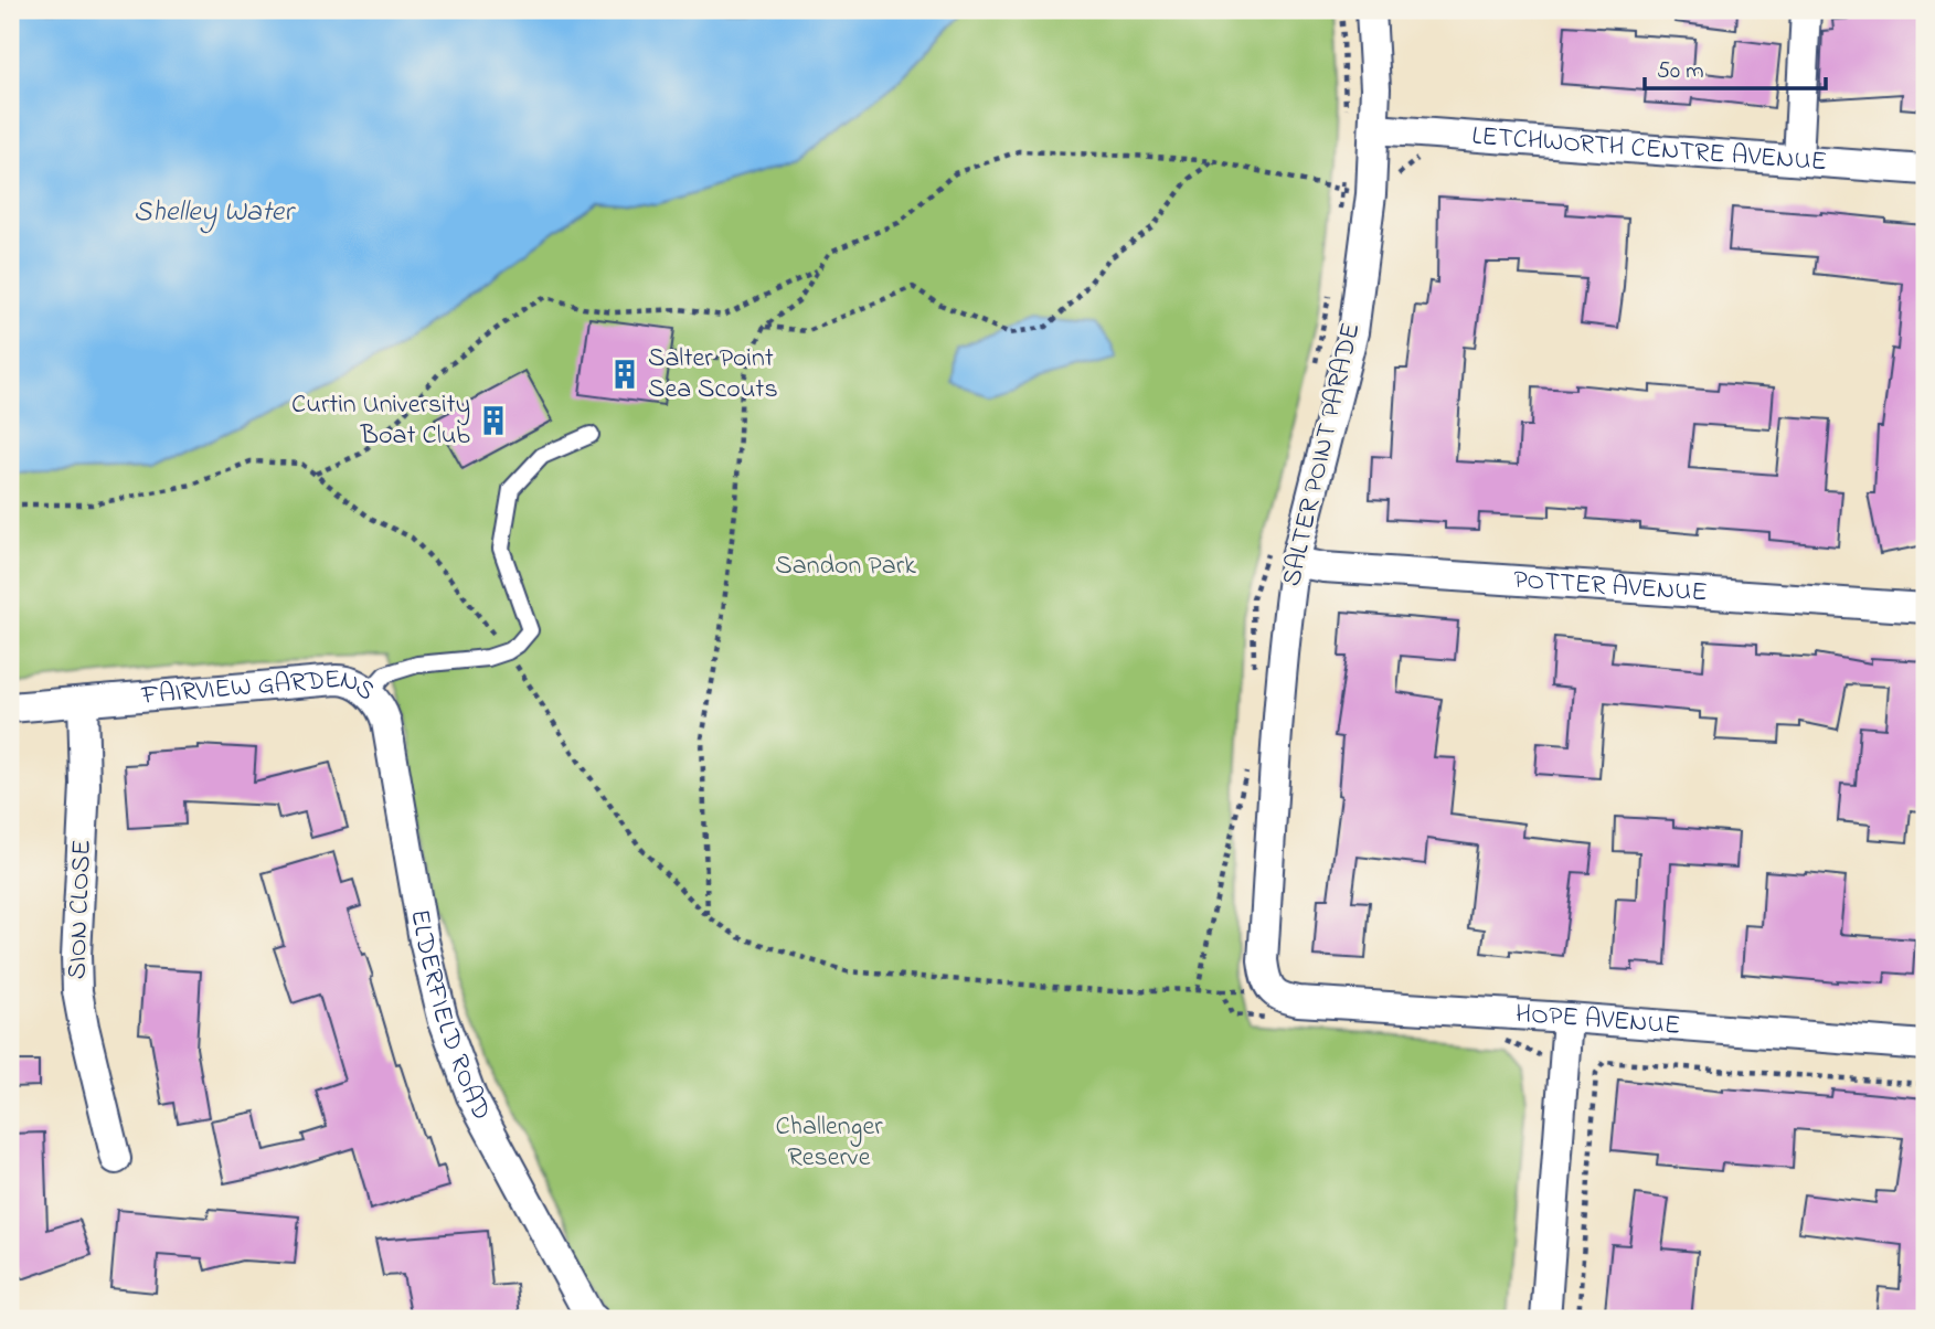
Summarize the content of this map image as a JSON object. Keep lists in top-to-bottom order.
{
  "streets": {
    "street": [
      "LETCHWORTH CENTRE AVENUE",
      "SALTER POINT PARADE",
      "POTTER AVENUE",
      "FAIRVIEW GARDENS",
      "SION CLOSE",
      "ELDERFIELD ROAD",
      "HOPE AVENUE"
    ]
  },
  "crossings": [
    ["LETCHWORTH CENTRE AVENUE", "SALTER POINT PARADE"],
    ["SALTER POINT PARADE", "POTTER AVENUE"],
    ["SALTER POINT PARADE", "HOPE AVENUE"],
    ["FAIRVIEW GARDENS", "SION CLOSE"],
    ["FAIRVIEW GARDENS", "ELDERFIELD ROAD"]
  ],
  "water": ["Shelley Water"],
  "parks": ["Sandon Park", "Challenger Reserve"],
  "places": {
    "building": ["Salter Point Sea Scouts", "Curtin University Boat Club"]
  },
  "scale_bar": "50 m"
}
